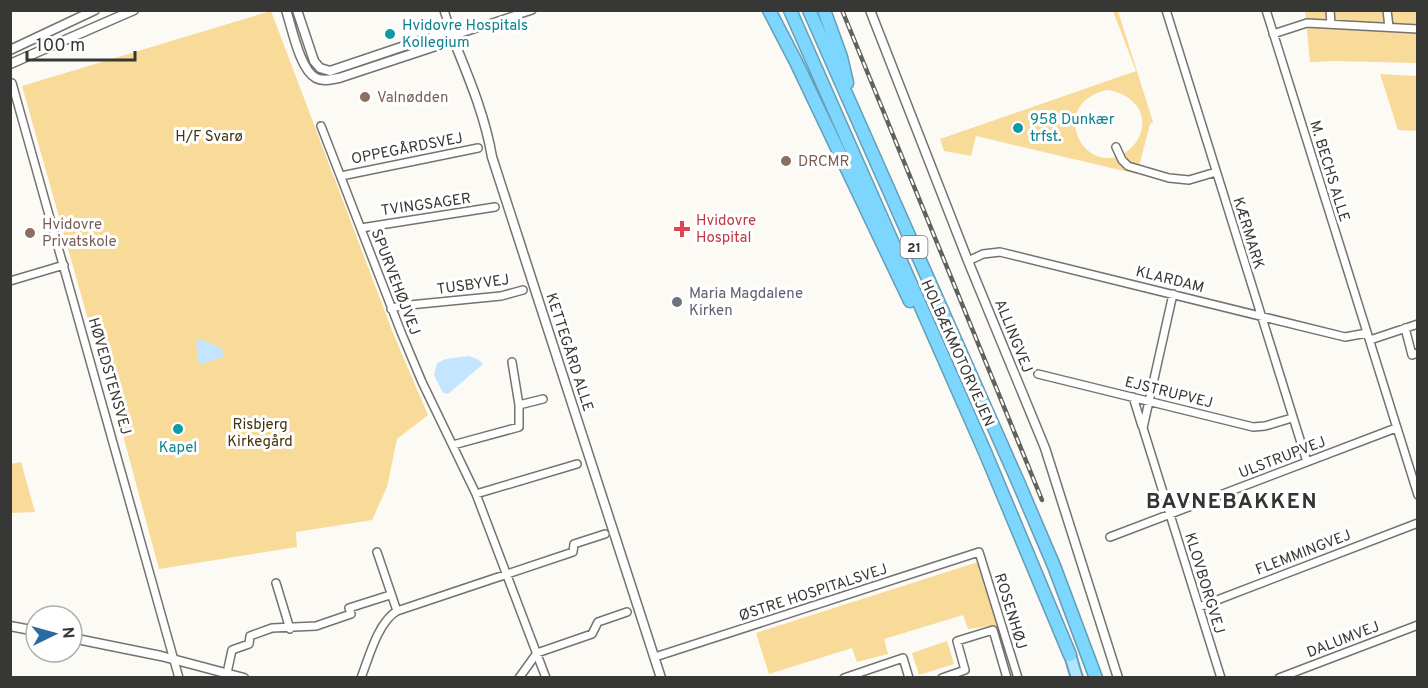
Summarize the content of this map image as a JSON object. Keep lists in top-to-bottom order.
{
  "streets": {
    "highway": ["21", "HOLBÆKMOTORVEJEN"],
    "street": [
      "OPPEGÅRDSVEJ",
      "M. BECHS ALLE",
      "TVINGSAGER",
      "KÆRMARK",
      "KLARDAM",
      "SPURVEHØJVEJ",
      "TUSBYVEJ",
      "ALLINGVEJ",
      "KETTEGÅRD ALLE",
      "HØVEDSTENSVEJ",
      "EJSTRUPVEJ",
      "ULSTRUPVEJ",
      "FLEMMINGVEJ",
      "KLOVBORGVEJ",
      "ØSTRE HOSPITALSVEJ",
      "ROSENHØJ",
      "DALUMVEJ"
    ]
  },
  "crossings": [
    ["OPPEGÅRDSVEJ", "SPURVEHØJVEJ"],
    ["M. BECHS ALLE", "KLARDAM"],
    ["M. BECHS ALLE", "ULSTRUPVEJ"],
    ["TVINGSAGER", "SPURVEHØJVEJ"],
    ["KÆRMARK", "KLARDAM"],
    ["KÆRMARK", "EJSTRUPVEJ"],
    ["KÆRMARK", "ULSTRUPVEJ"],
    ["KLARDAM", "ALLINGVEJ"],
    ["KLARDAM", "KLOVBORGVEJ"],
    ["SPURVEHØJVEJ", "TUSBYVEJ"],
    ["KETTEGÅRD ALLE", "ØSTRE HOSPITALSVEJ"],
    ["EJSTRUPVEJ", "KLOVBORGVEJ"],
    ["ULSTRUPVEJ", "KLOVBORGVEJ"],
    ["FLEMMINGVEJ", "KLOVBORGVEJ"],
    ["ØSTRE HOSPITALSVEJ", "ROSENHØJ"]
  ],
  "districts": ["BAVNEBAKKEN"],
  "parks": ["H/F Svarø", "Risbjerg Kirkegård"],
  "places": {
    "other": [
      "Hvidovre Hospitals Kollegium",
      "Valnødden",
      "958 Dunkær trfst.",
      "DRCMR",
      "Hvidovre Privatskole",
      "Maria Magdalene Kirken",
      "Kapel"
    ],
    "health": ["Hvidovre Hospital"]
  },
  "scale_bar": "100 m",
  "north": "right"
}
